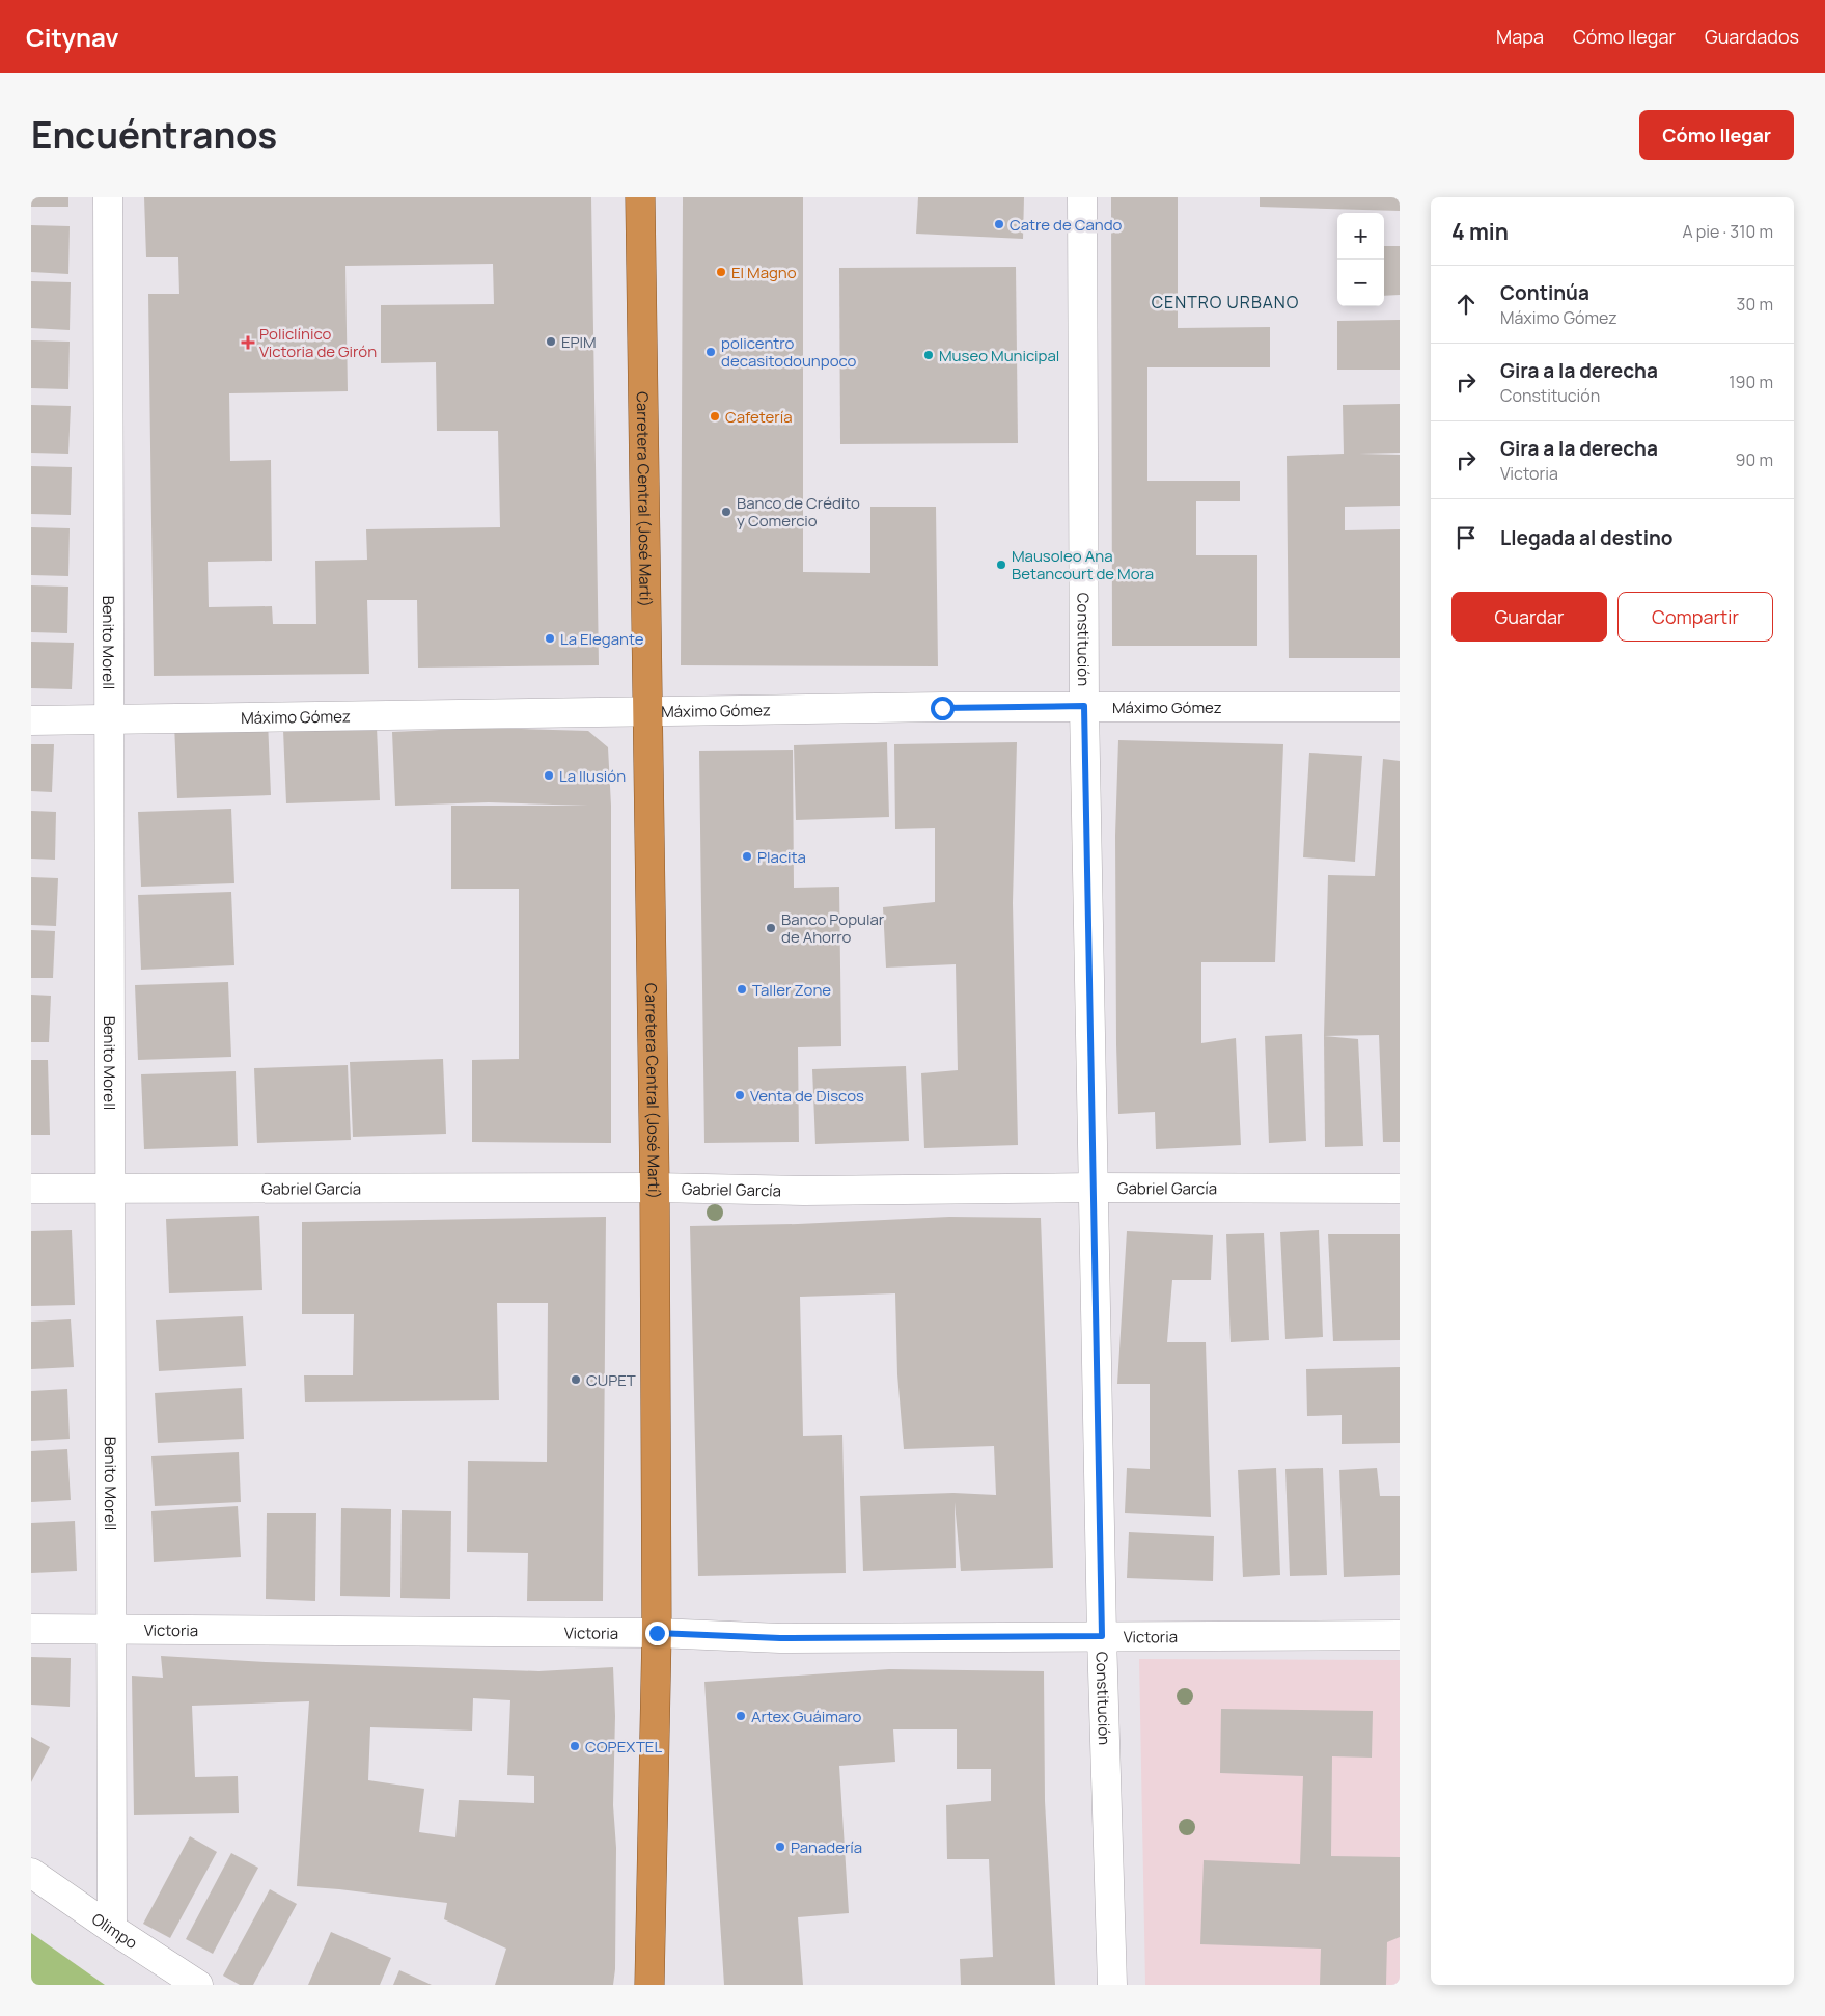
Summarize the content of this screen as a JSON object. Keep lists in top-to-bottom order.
{
  "streets": {
    "highway": ["Carretera Central (José Martí)"],
    "street": [
      "Constitución",
      "Benito Morell",
      "Máximo Gómez",
      "Gabriel García",
      "Victoria",
      "Olimpo"
    ]
  },
  "crossings": [
    ["Carretera Central (José Martí)", "Máximo Gómez"],
    ["Carretera Central (José Martí)", "Gabriel García"],
    ["Carretera Central (José Martí)", "Victoria"],
    ["Constitución", "Máximo Gómez"],
    ["Constitución", "Gabriel García"],
    ["Constitución", "Victoria"],
    ["Benito Morell", "Máximo Gómez"],
    ["Benito Morell", "Gabriel García"],
    ["Benito Morell", "Victoria"],
    ["Benito Morell", "Olimpo"]
  ],
  "districts": ["CENTRO URBANO"],
  "places": {
    "other": [
      "Catre de Cando",
      "El Magno",
      "EPIM",
      "policentro decasitodounpoco",
      "Museo Municipal",
      "Cafetería",
      "Banco de Crédito y Comercio",
      "Mausoleo Ana Betancourt de Mora",
      "La Elegante",
      "La Ilusión",
      "Placita",
      "Banco Popular de Ahorro",
      "Taller Zone",
      "Venta de Discos",
      "CUPET",
      "Artex Guáimaro",
      "COPEXTEL",
      "Panadería"
    ],
    "health": ["Policlínico Victoria de Girón"]
  },
  "page": {
    "header": "Citynav",
    "nav": ["Mapa", "Cómo llegar", "Guardados"],
    "title": "Encuéntranos",
    "buttons": [
      "Cómo llegar",
      ["Guardar", "Compartir"]
    ],
    "heading": ["4 min", "A pie · 310 m"],
    "map_buttons": ["+", "−"],
    "list": [
      ["Continúa", "Máximo Gómez", "30 m"],
      ["Gira a la derecha", "Constitución", "190 m"],
      ["Gira a la derecha", "Victoria", "90 m"],
      "Llegada al destino"
    ]
  }
}
